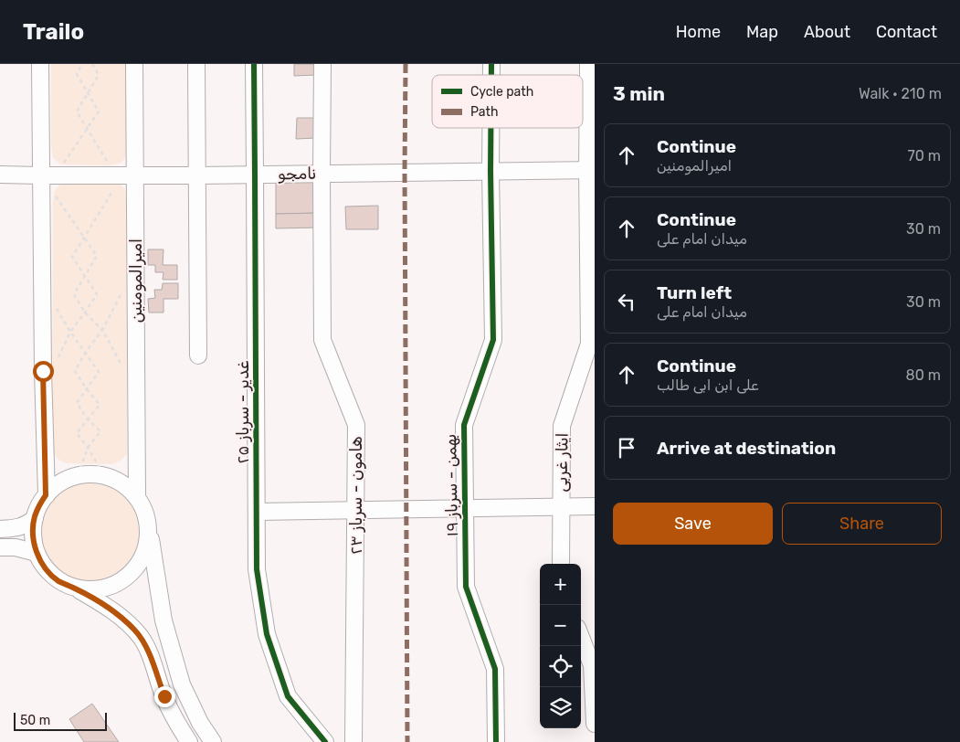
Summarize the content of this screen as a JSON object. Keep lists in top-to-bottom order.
{
  "streets": {
    "street": [
      "نامجو",
      "امیرالمومنین",
      "غدیر - سرباز ۲۵",
      "ایثار غربی",
      "بهمن - سرباز ۱۹",
      "هامون - سرباز ۲۳"
    ]
  },
  "crossings": [
    ["نامجو", "امیرالمومنین"],
    ["نامجو", "غدیر - سرباز ۲۵"],
    ["نامجو", "ایثار غربی"],
    ["نامجو", "بهمن - سرباز ۱۹"],
    ["نامجو", "هامون - سرباز ۲۳"]
  ],
  "legend": ["Cycle path", "Path"],
  "scale_bar": "50 m",
  "page": {
    "header": "Trailo",
    "nav": [
      "Home",
      "Map",
      "About",
      "Contact"
    ],
    "heading": ["3 min", "Walk · 210 m"],
    "list": [
      ["Continue", "امیرالمومنین", "70 m"],
      ["Continue", "میدان امام علی", "30 m"],
      ["Turn left", "میدان امام علی", "30 m"],
      ["Continue", "علی ابن ابی طالب", "80 m"],
      "Arrive at destination"
    ],
    "buttons": ["Save", "Share"],
    "map_buttons": ["+", "−"],
    "scale": "50 m"
  }
}
